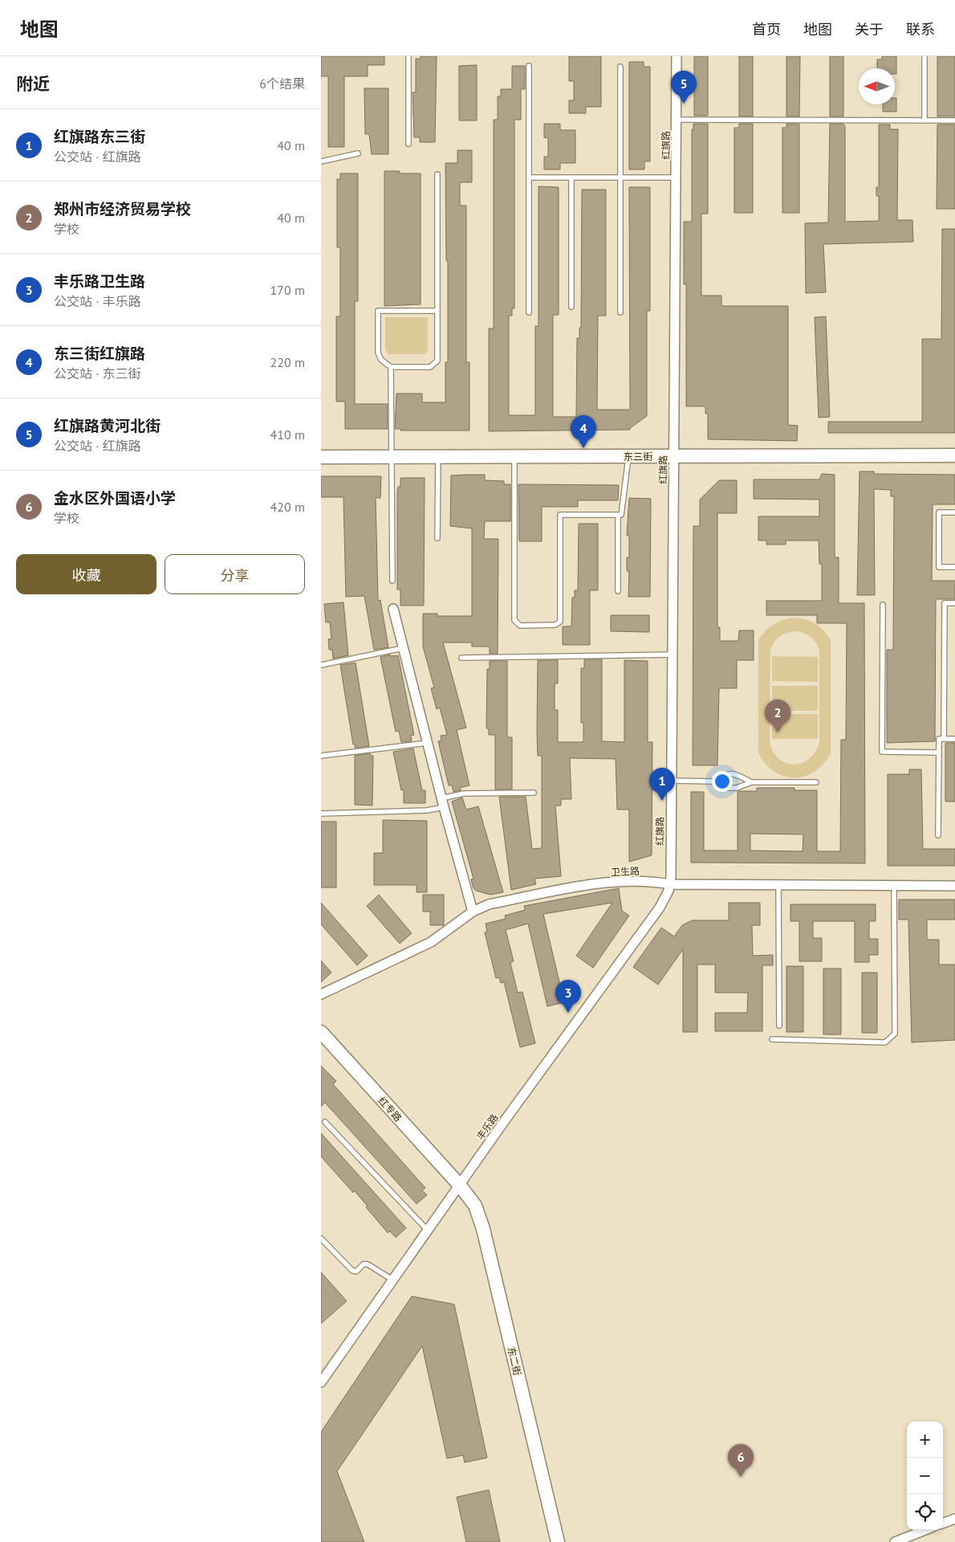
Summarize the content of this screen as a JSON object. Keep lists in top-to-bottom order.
{
  "streets": {
    "street": [
      "红旗路",
      "东三街",
      "卫生路",
      "红专路",
      "丰乐路",
      "东二街"
    ]
  },
  "crossings": [
    ["红旗路", "东三街"],
    ["红旗路", "卫生路"],
    ["红旗路", "丰乐路"],
    ["卫生路", "丰乐路"],
    ["红专路", "丰乐路"],
    ["红专路", "东二街"],
    ["丰乐路", "东二街"]
  ],
  "north": "left",
  "page": {
    "header": "地图",
    "nav": [
      "首页",
      "地图",
      "关于",
      "联系"
    ],
    "heading": ["附近", "6个结果"],
    "pins": [
      "5",
      "4",
      "2",
      "1",
      "3",
      "6"
    ],
    "list": [
      {
        "mark": "1",
        "name": "红旗路东三街",
        "note": "公交站 · 红旗路",
        "value": "40 m"
      },
      {
        "mark": "2",
        "name": "郑州市经济贸易学校",
        "note": "学校",
        "value": "40 m"
      },
      {
        "mark": "3",
        "name": "丰乐路卫生路",
        "note": "公交站 · 丰乐路",
        "value": "170 m"
      },
      {
        "mark": "4",
        "name": "东三街红旗路",
        "note": "公交站 · 东三街",
        "value": "220 m"
      },
      {
        "mark": "5",
        "name": "红旗路黄河北街",
        "note": "公交站 · 红旗路",
        "value": "410 m"
      },
      {
        "mark": "6",
        "name": "金水区外国语小学",
        "note": "学校",
        "value": "420 m"
      }
    ],
    "buttons": ["收藏", "分享"],
    "map_buttons": ["+", "−"]
  }
}
